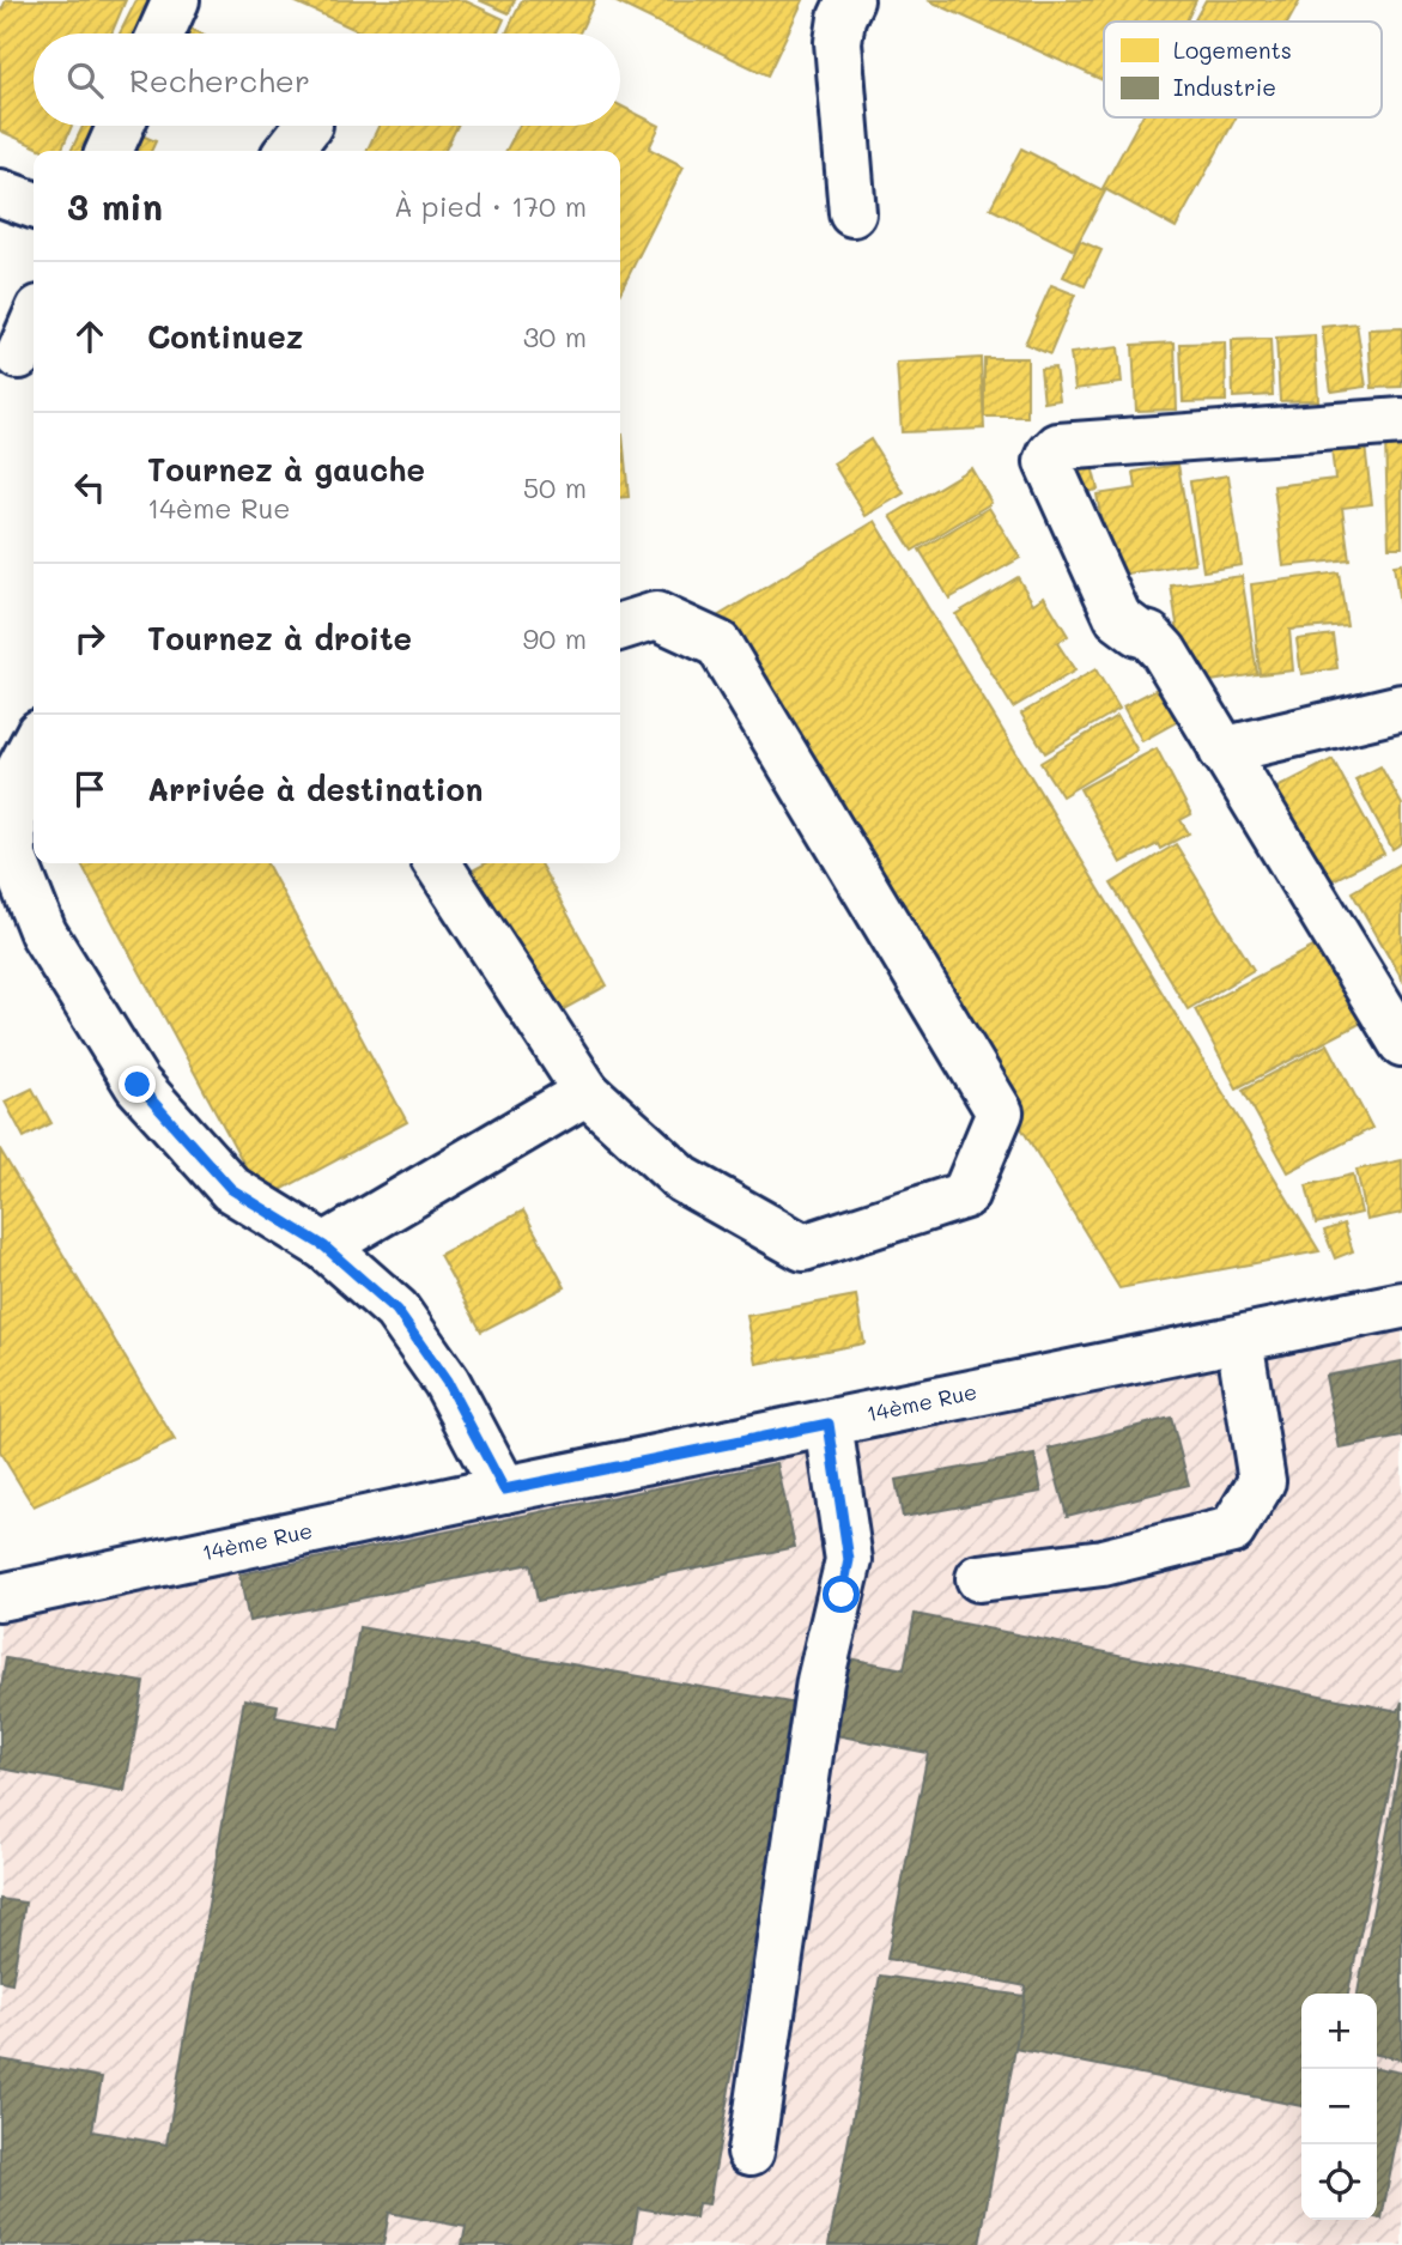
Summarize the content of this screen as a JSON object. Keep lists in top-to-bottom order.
{
  "streets": {
    "street": ["14ème Rue"]
  },
  "legend": ["Logements", "Industrie"],
  "page": {
    "search": "Rechercher",
    "heading": ["3 min", "À pied · 170 m"],
    "list": [
      ["Continuez", "30 m"],
      ["Tournez à gauche", "14ème Rue", "50 m"],
      ["Tournez à droite", "90 m"],
      "Arrivée à destination"
    ],
    "map_buttons": ["+", "−"]
  }
}
